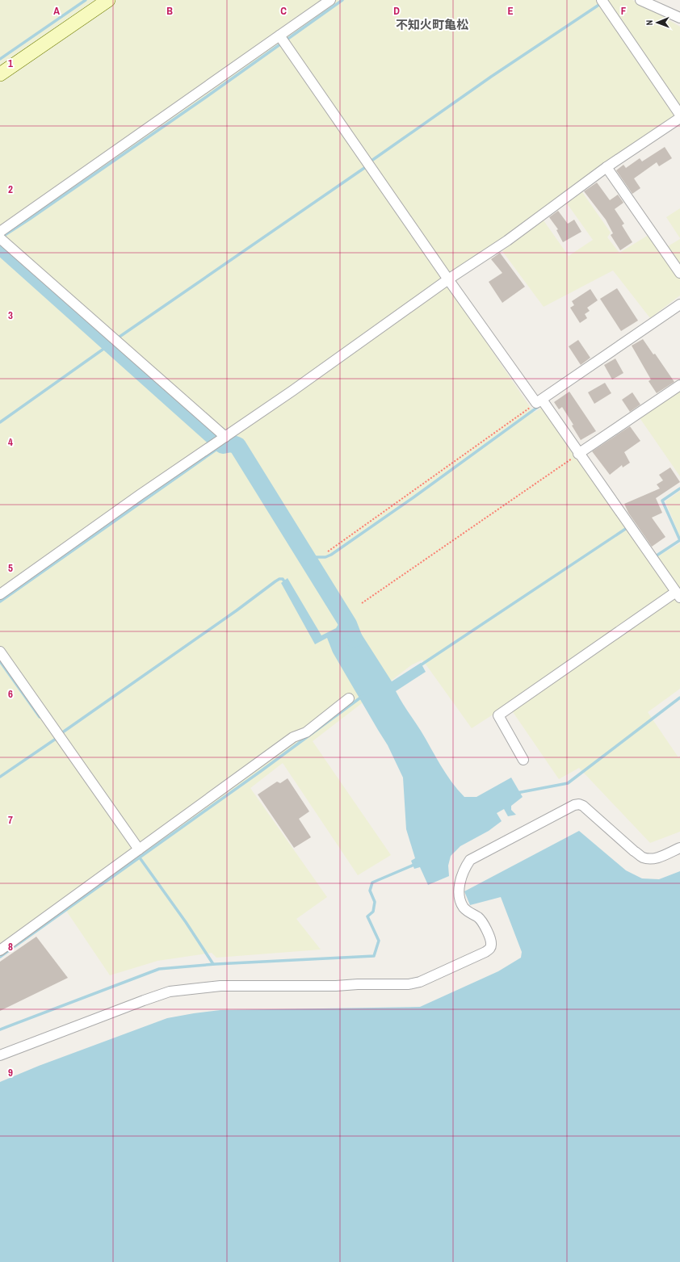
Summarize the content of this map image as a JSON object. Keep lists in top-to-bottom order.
{
  "districts": ["不知火町亀松"],
  "north": "left",
  "grid": {
    "columns": [
      "A",
      "B",
      "C",
      "D",
      "E",
      "F"
    ],
    "rows": [
      "1",
      "2",
      "3",
      "4",
      "5",
      "6",
      "7",
      "8",
      "9"
    ]
  }
}
